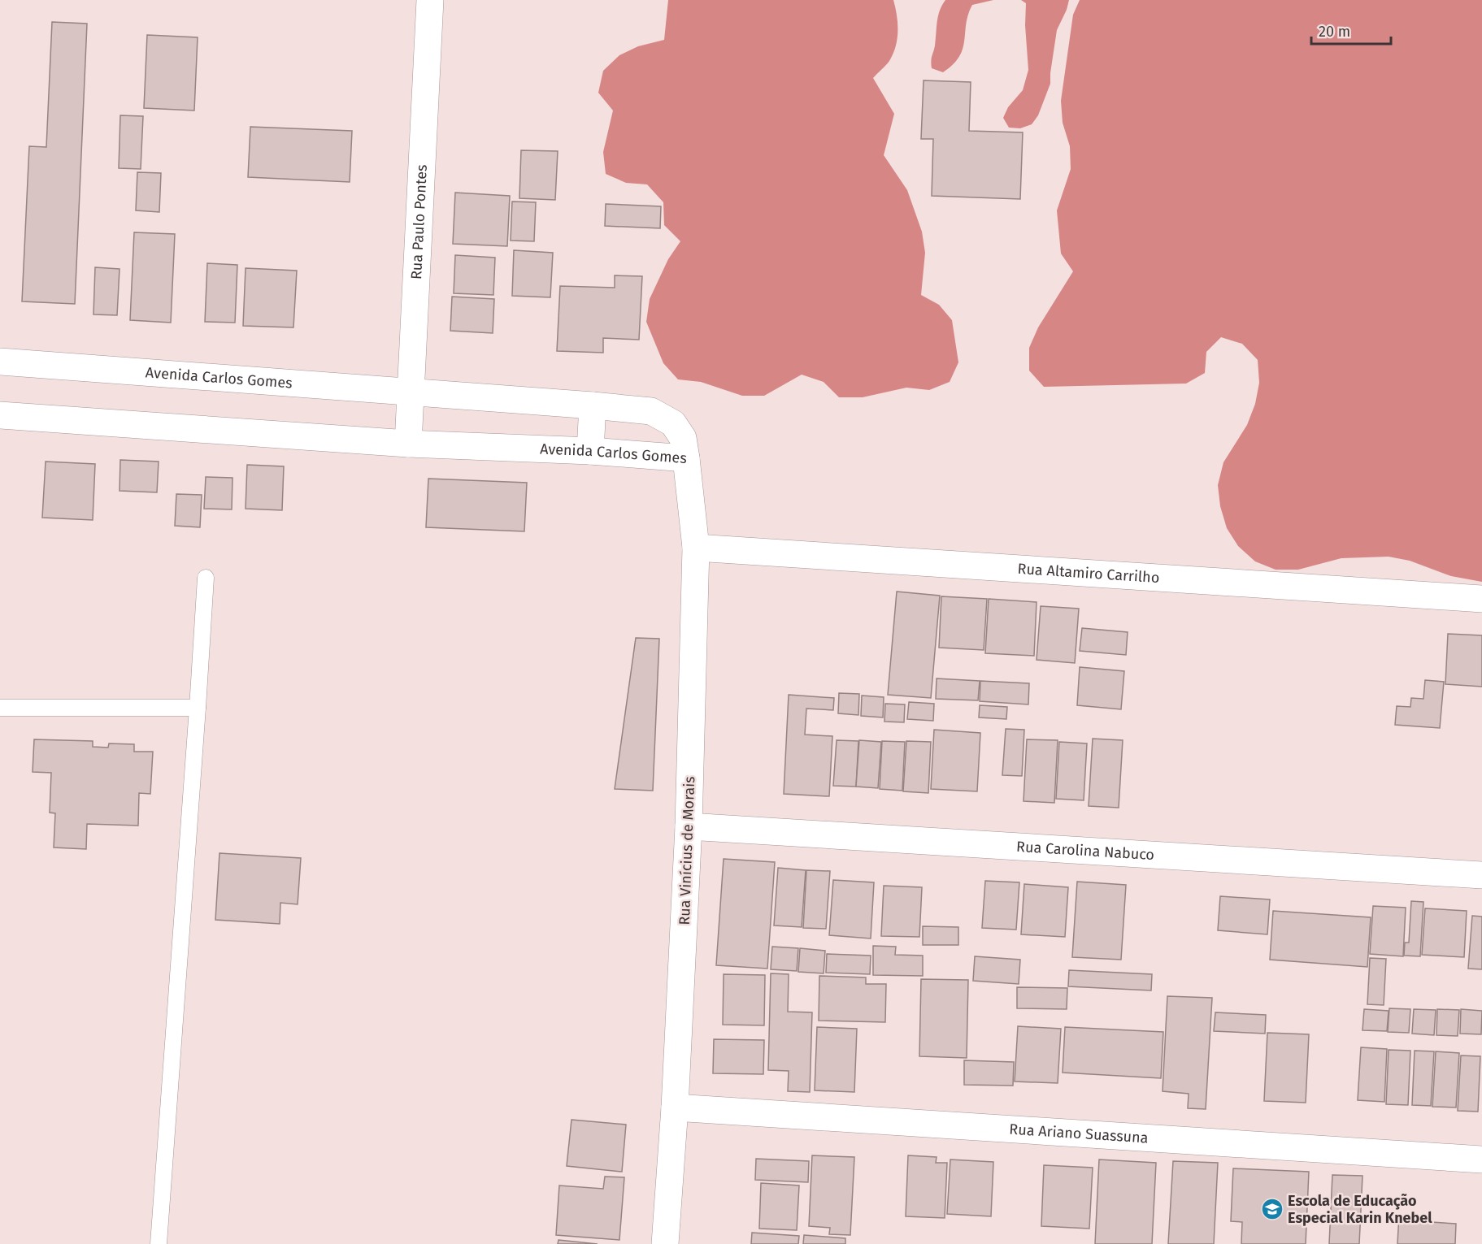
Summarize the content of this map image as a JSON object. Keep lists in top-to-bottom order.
{
  "streets": {
    "street": [
      "Rua Paulo Pontes",
      "Avenida Carlos Gomes",
      "Rua Altamiro Carrilho",
      "Rua Vinícius de Morais",
      "Rua Carolina Nabuco",
      "Rua Ariano Suassuna"
    ]
  },
  "crossings": [
    ["Rua Paulo Pontes", "Avenida Carlos Gomes"],
    ["Avenida Carlos Gomes", "Rua Vinícius de Morais"],
    ["Rua Altamiro Carrilho", "Rua Vinícius de Morais"],
    ["Rua Vinícius de Morais", "Rua Carolina Nabuco"],
    ["Rua Vinícius de Morais", "Rua Ariano Suassuna"]
  ],
  "places": {
    "school or university": ["Escola de Educação Especial Karin Knebel"]
  },
  "scale_bar": "20 m"
}
